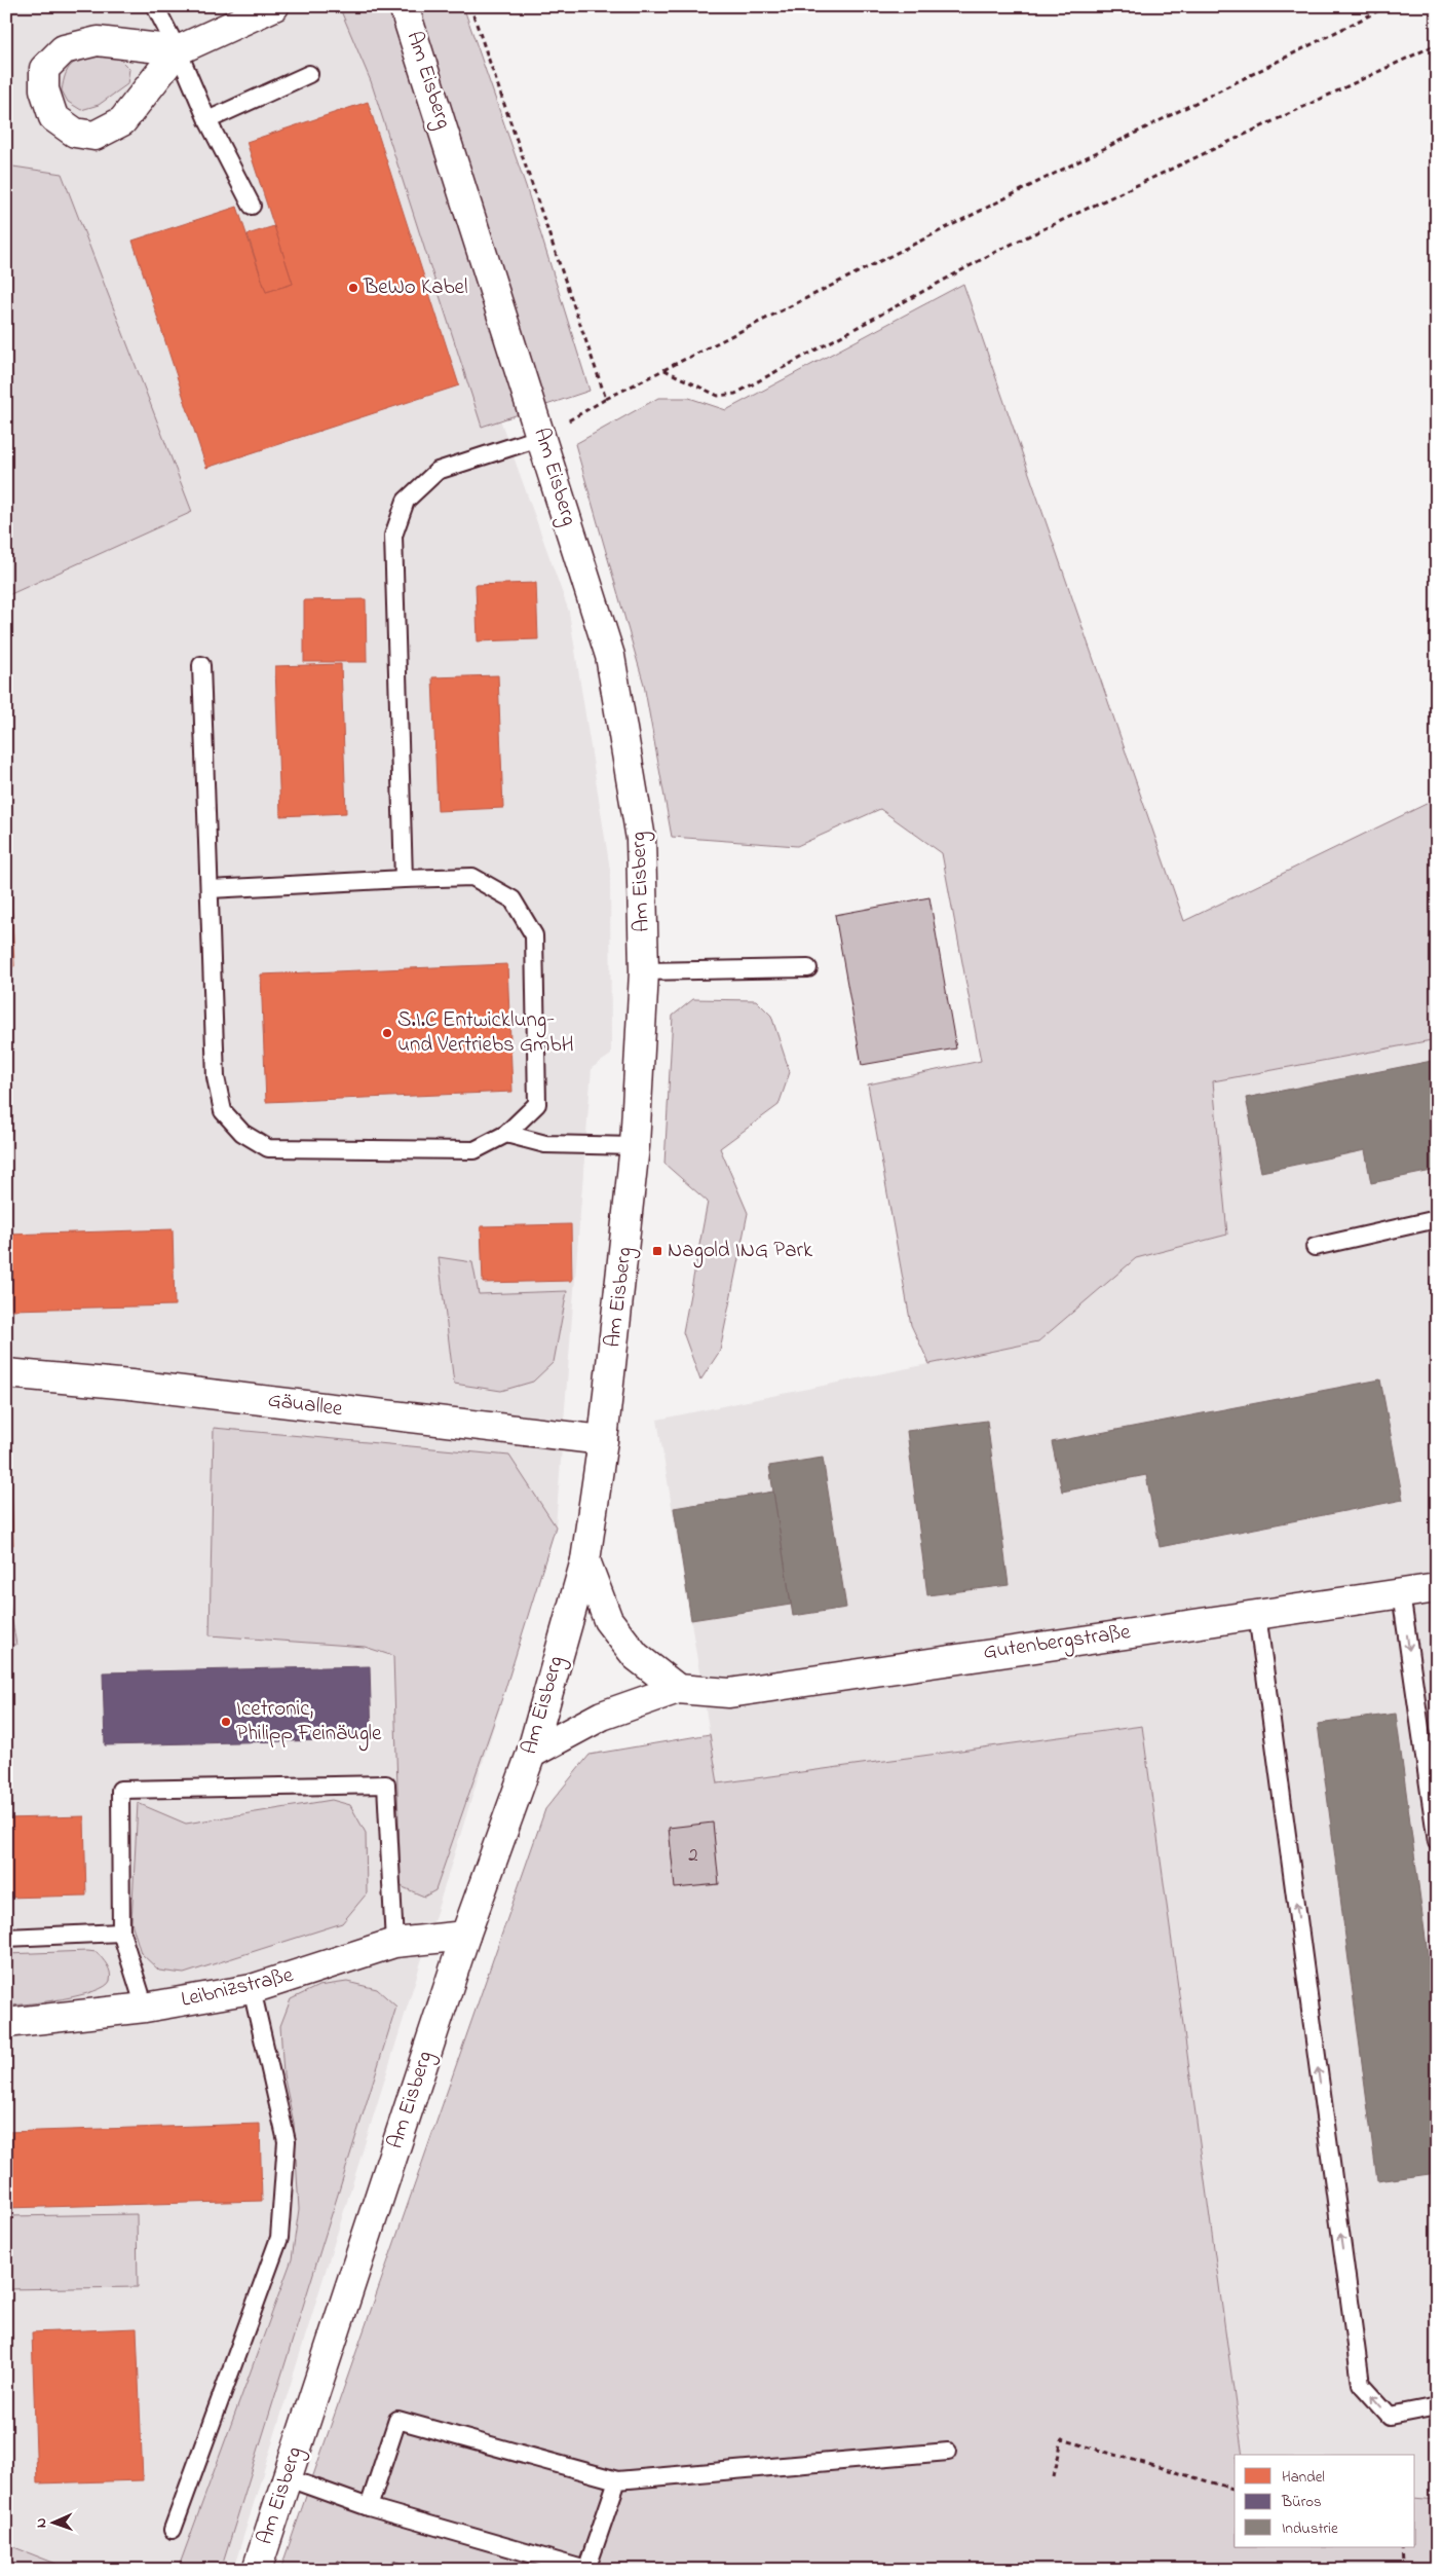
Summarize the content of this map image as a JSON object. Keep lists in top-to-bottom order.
{
  "streets": {
    "street": [
      "Am Eisberg",
      "Gäuallee",
      "Gutenbergstraße",
      "Leibnizstraße"
    ]
  },
  "crossings": [
    ["Am Eisberg", "Gäuallee"],
    ["Am Eisberg", "Gutenbergstraße"],
    ["Am Eisberg", "Leibnizstraße"]
  ],
  "places": {
    "other": ["BeWo Kabel", "S.I.C Entwicklung- und Vertriebs GmbH", "Icetronic, Philipp Feinäugle"],
    "transit": ["Nagold ING Park"]
  },
  "house_numbers": ["2"],
  "legend": ["Handel", "Büros", "Industrie"],
  "north": "left"
}
